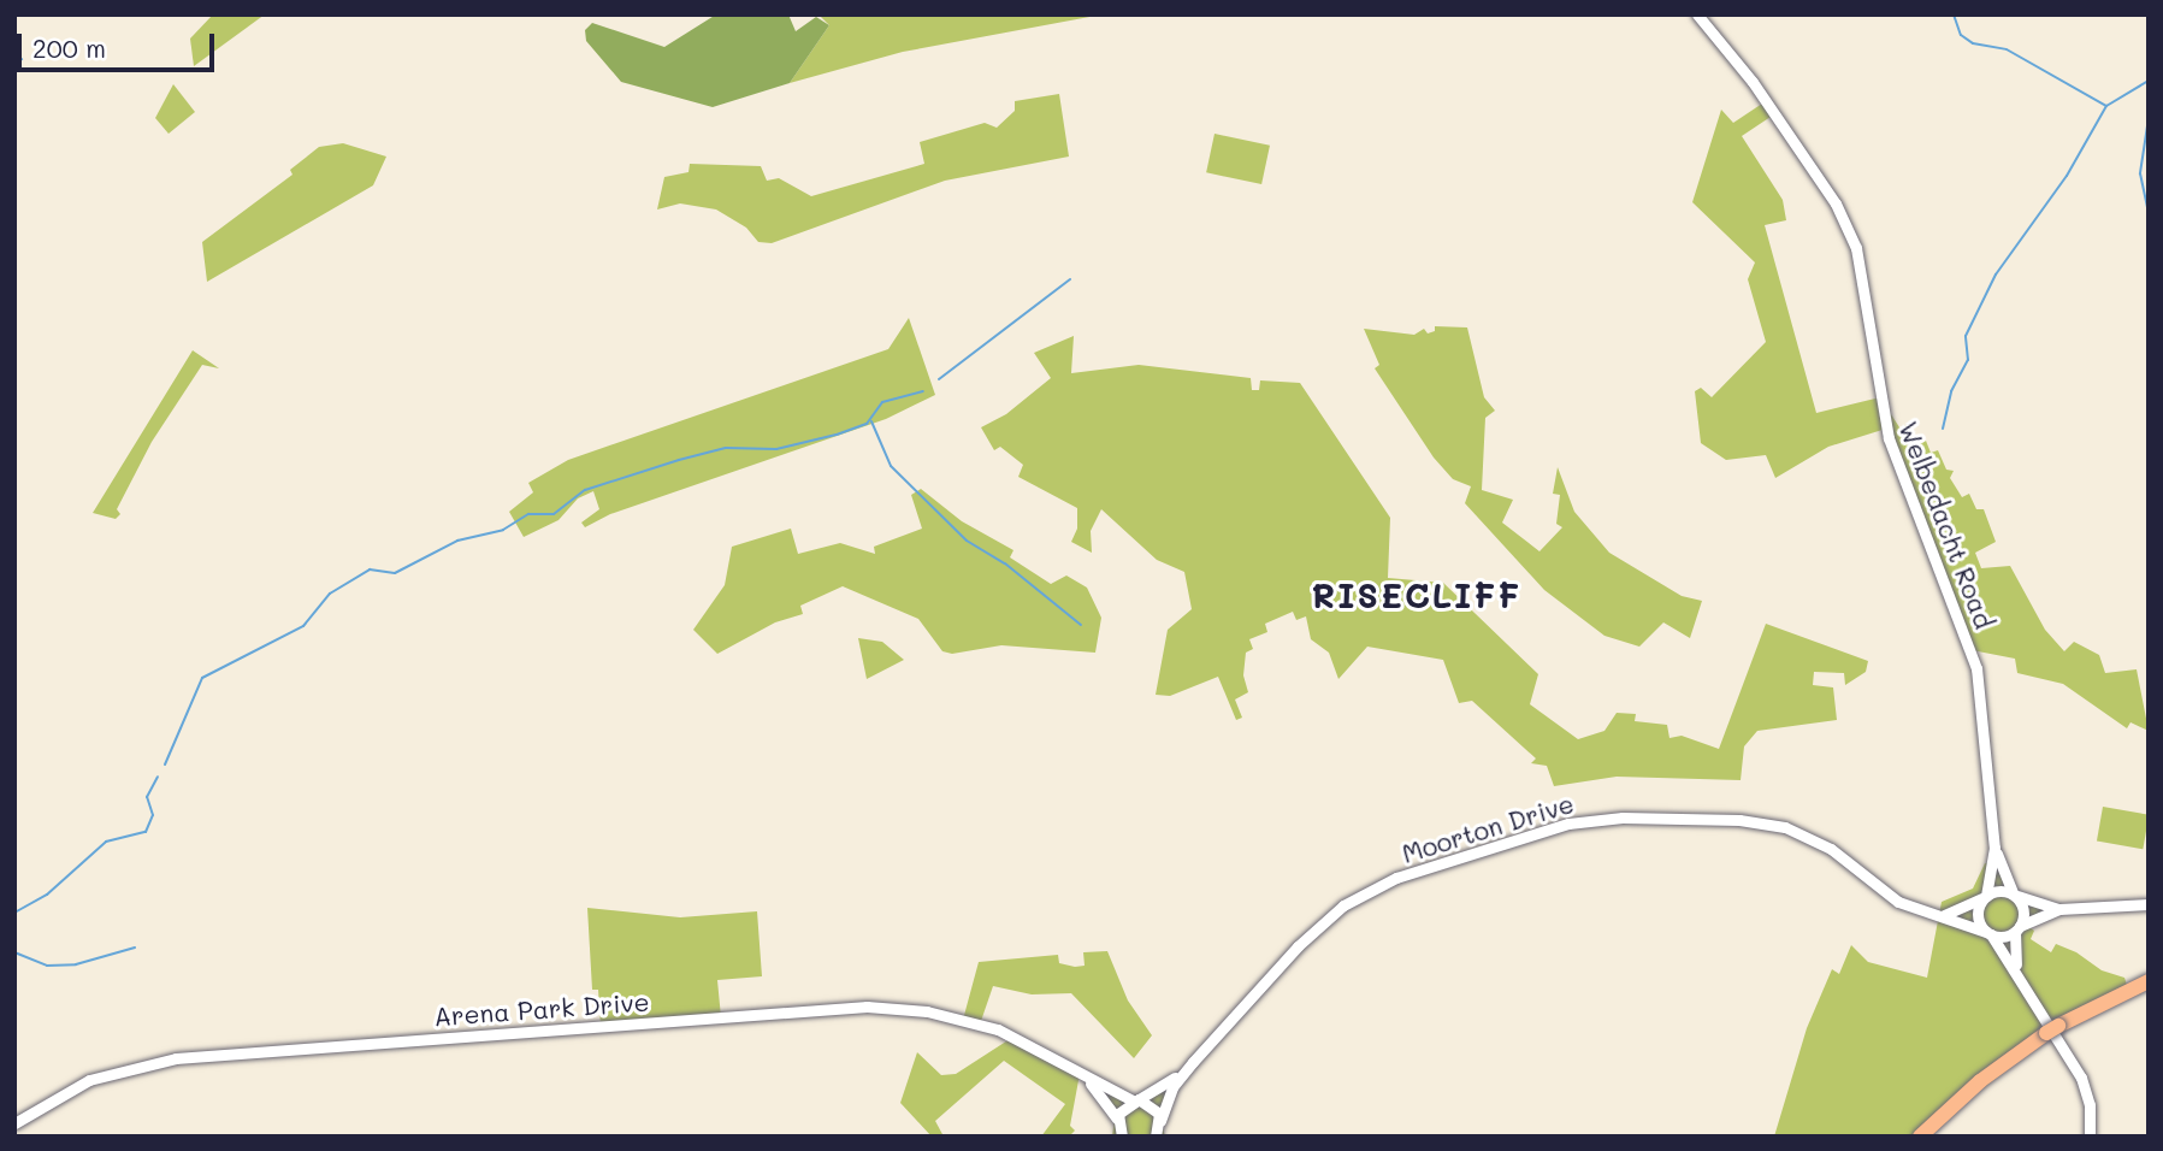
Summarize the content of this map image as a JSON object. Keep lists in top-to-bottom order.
{
  "streets": {
    "street": ["Welbedacht Road", "Moorton Drive", "Arena Park Drive"]
  },
  "crossings": [
    ["Welbedacht Road", "Moorton Drive"],
    ["Moorton Drive", "Arena Park Drive"]
  ],
  "districts": ["RISECLIFF"],
  "scale_bar": "200 m"
}
